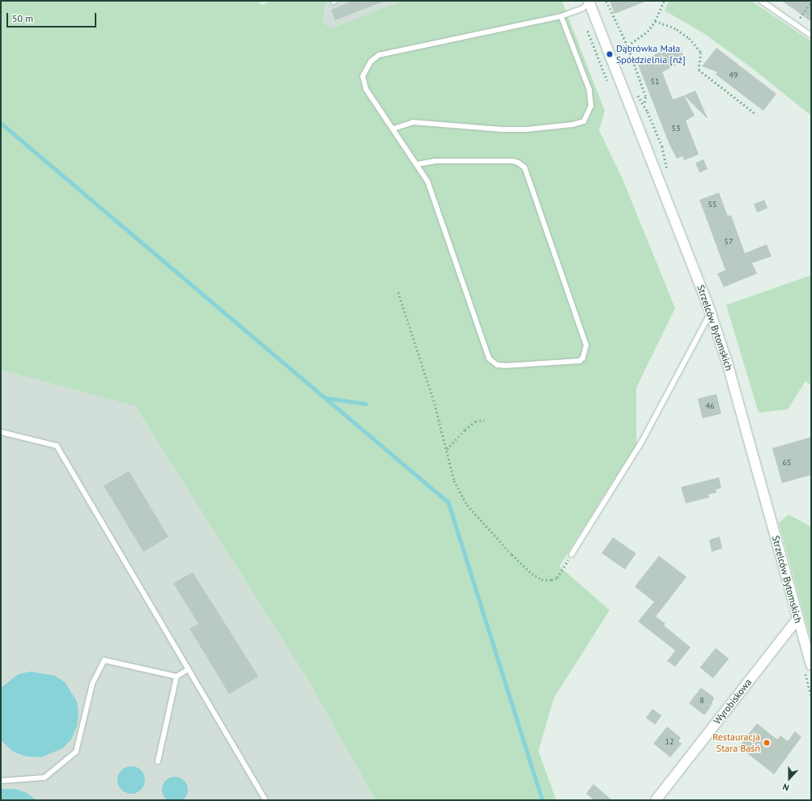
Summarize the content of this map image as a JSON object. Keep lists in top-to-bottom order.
{
  "streets": {
    "street": ["Strzelców Bytomskich", "Wyrobiskowa"]
  },
  "crossings": [
    ["Strzelców Bytomskich", "Wyrobiskowa"]
  ],
  "places": ["Dąbrówka Mała Spółdzielnia [nż]", "Restauracja Stara Baśń"],
  "house_numbers": [
    "49",
    "51",
    "53",
    "55",
    "57",
    "46",
    "65",
    "8",
    "12"
  ],
  "scale_bar": "50 m",
  "north": "bottom"
}
